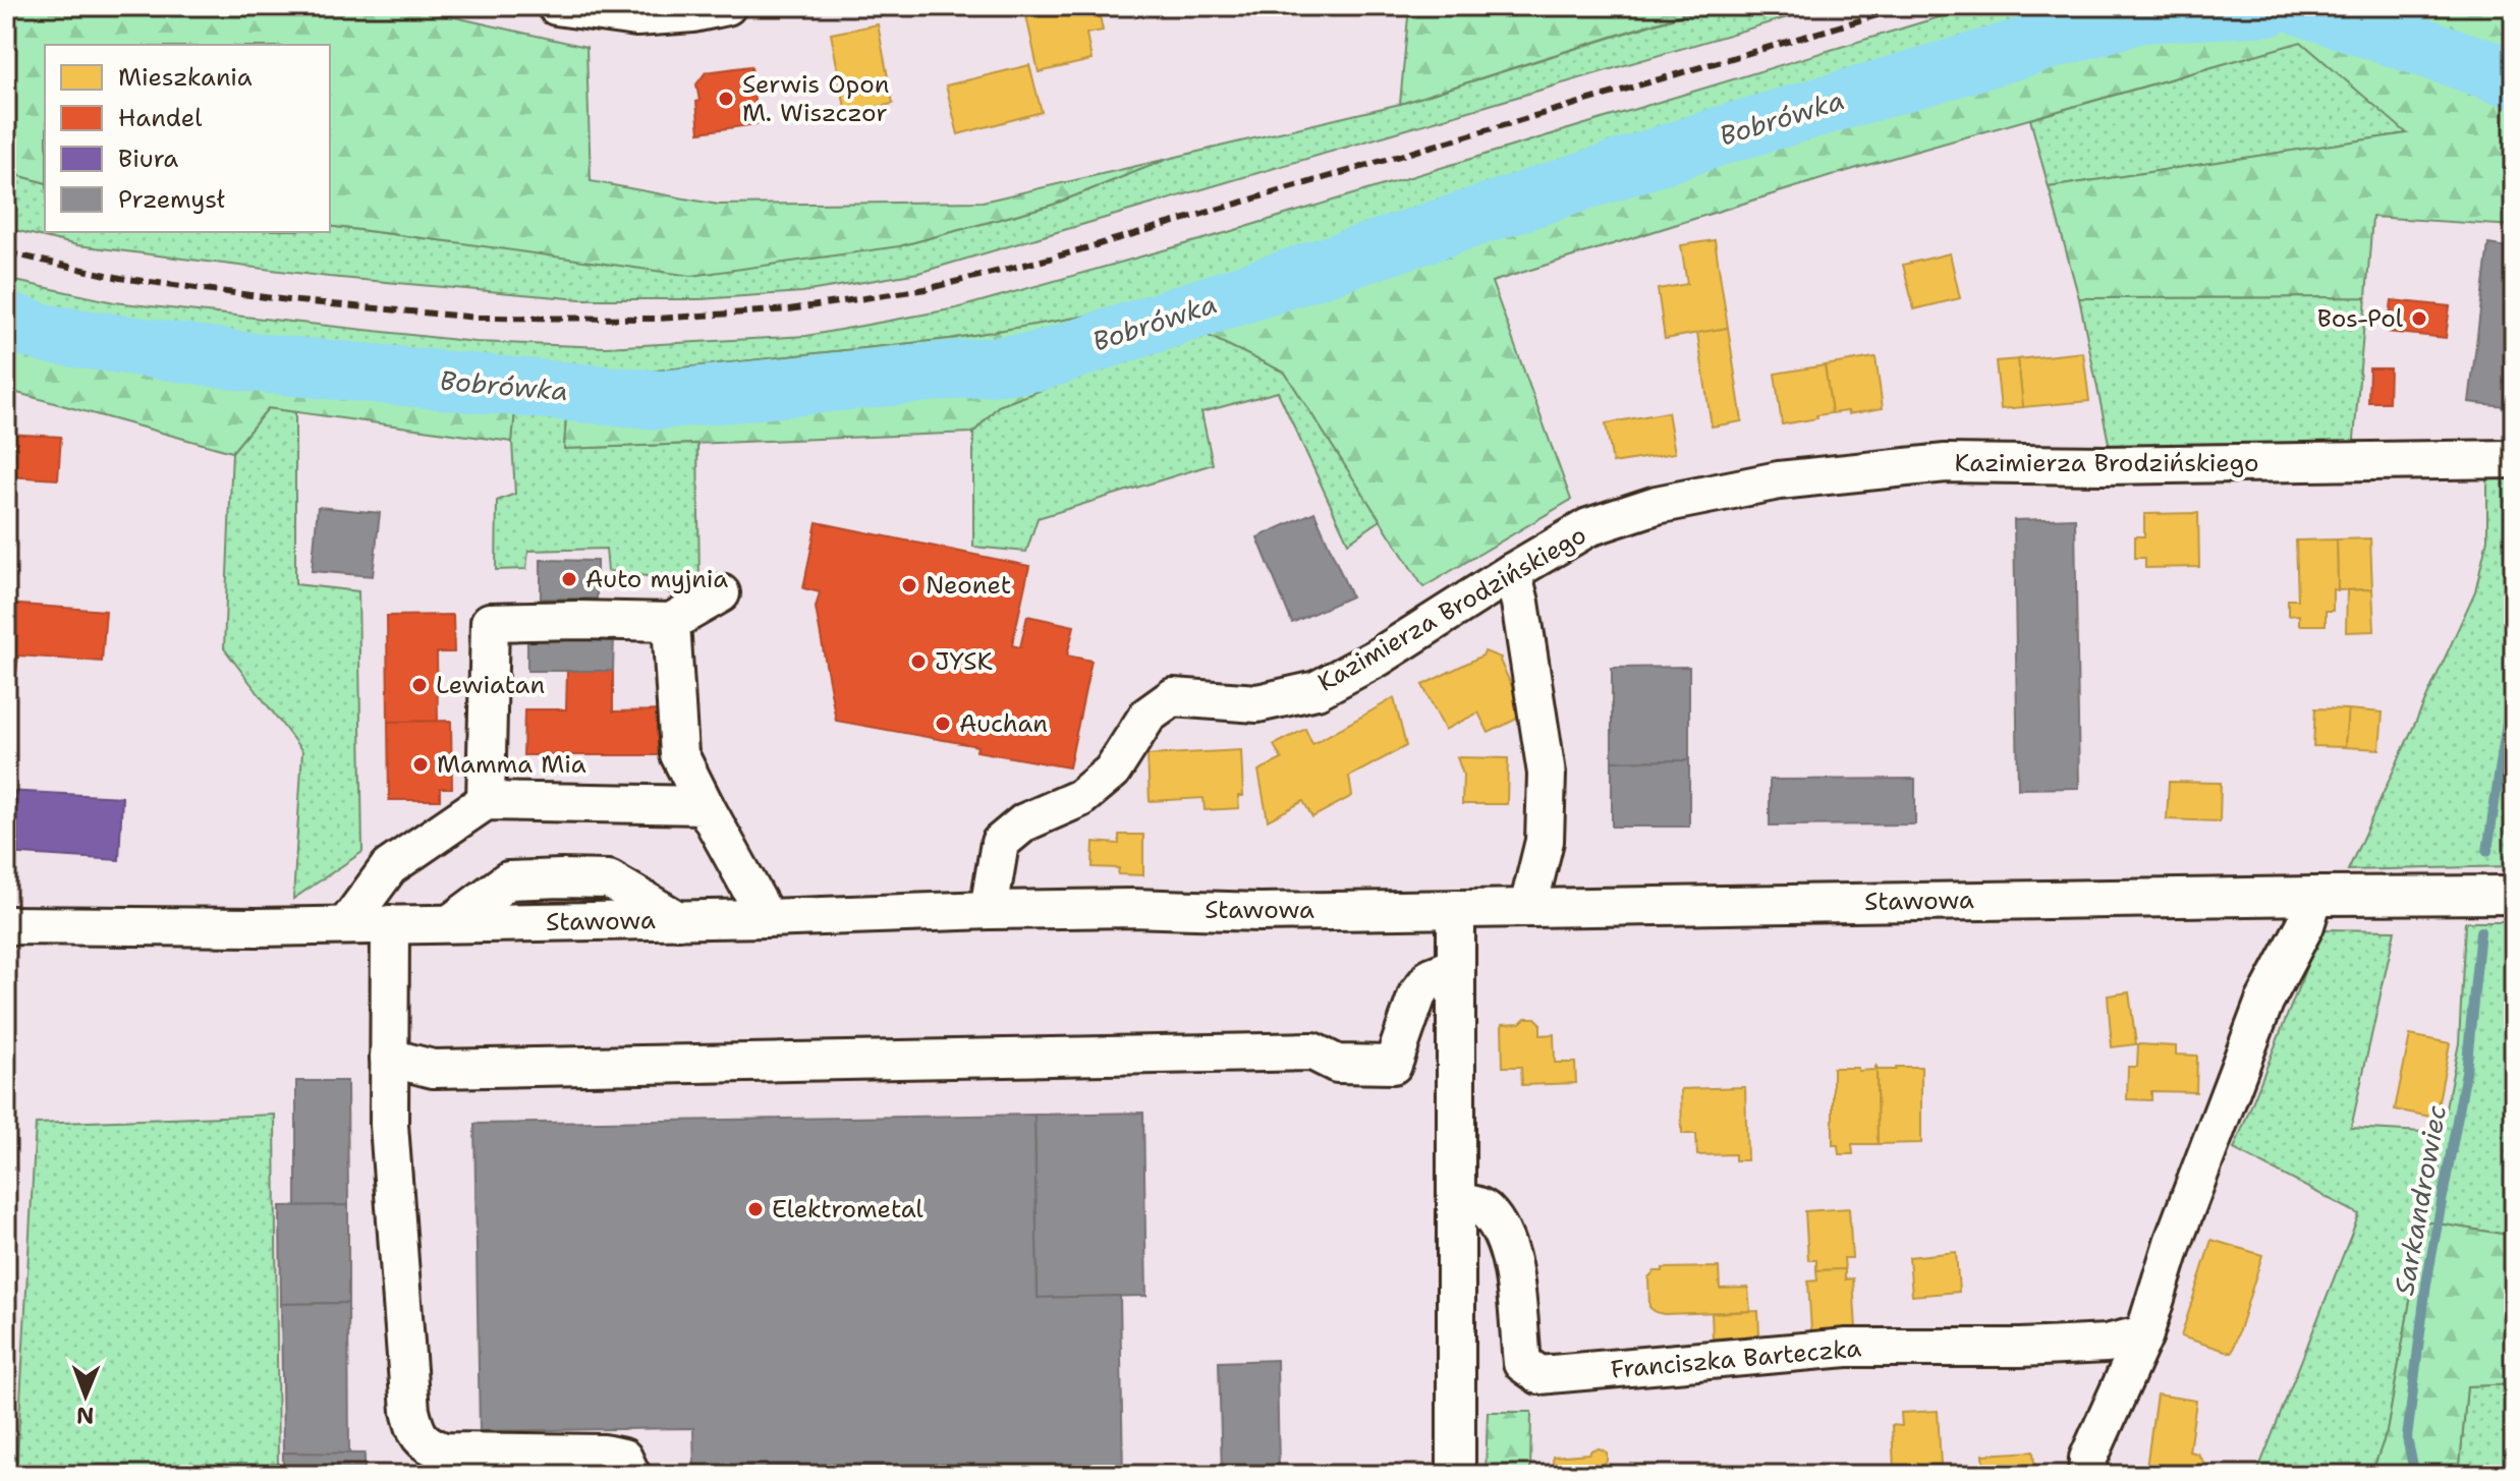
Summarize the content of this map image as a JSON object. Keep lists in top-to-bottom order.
{
  "streets": {
    "street": ["Kazimierza Brodzińskiego", "Stawowa", "Franciszka Barteczka"]
  },
  "crossings": [
    ["Kazimierza Brodzińskiego", "Stawowa"]
  ],
  "water": ["Bobrówka", "Sarkandrowiec"],
  "places": [
    "Serwis Opon M. Wiszczor",
    "Bos-Pol",
    "Auto myjnia",
    "Neonet",
    "JYSK",
    "Lewiatan",
    "Auchan",
    "Mamma Mia",
    "Elektrometal"
  ],
  "legend": [
    "Mieszkania",
    "Handel",
    "Biura",
    "Przemysł"
  ],
  "north": "bottom"
}
